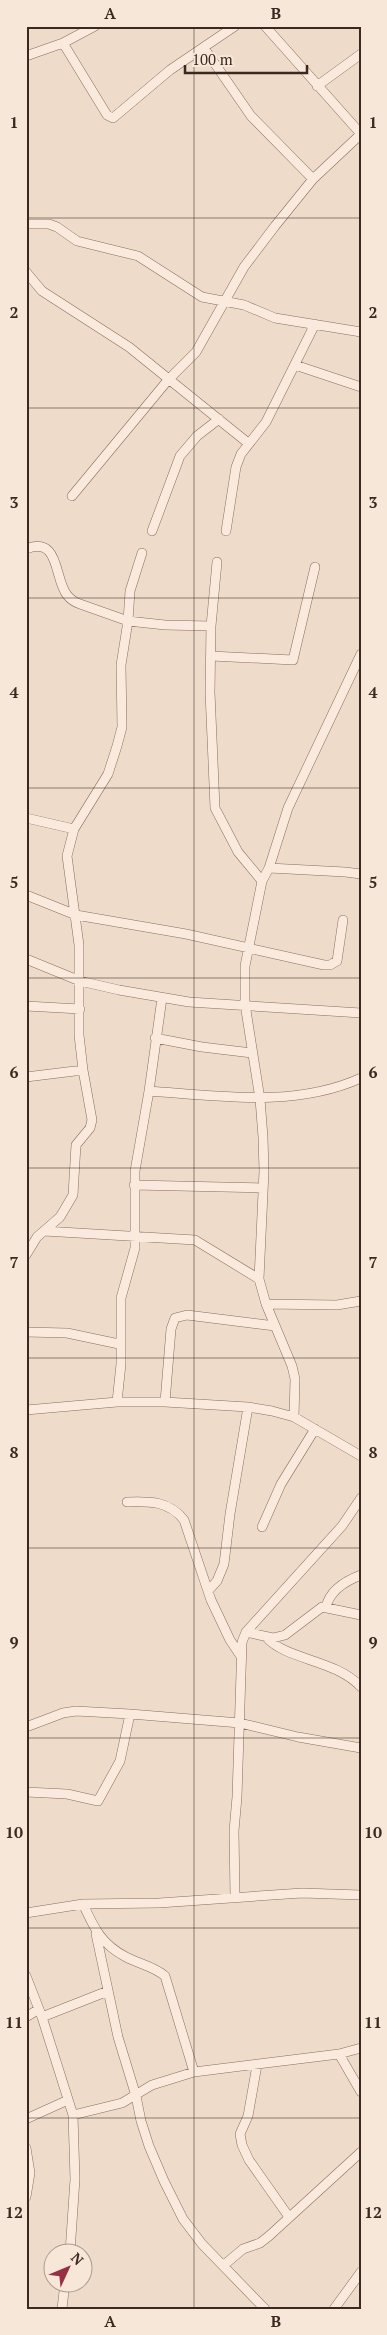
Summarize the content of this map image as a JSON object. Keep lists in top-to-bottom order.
{
  "scale_bar": "100 m",
  "north": "top right",
  "grid": {
    "columns": ["A", "B"],
    "rows": [
      "1",
      "2",
      "3",
      "4",
      "5",
      "6",
      "7",
      "8",
      "9",
      "10",
      "11",
      "12"
    ]
  }
}
